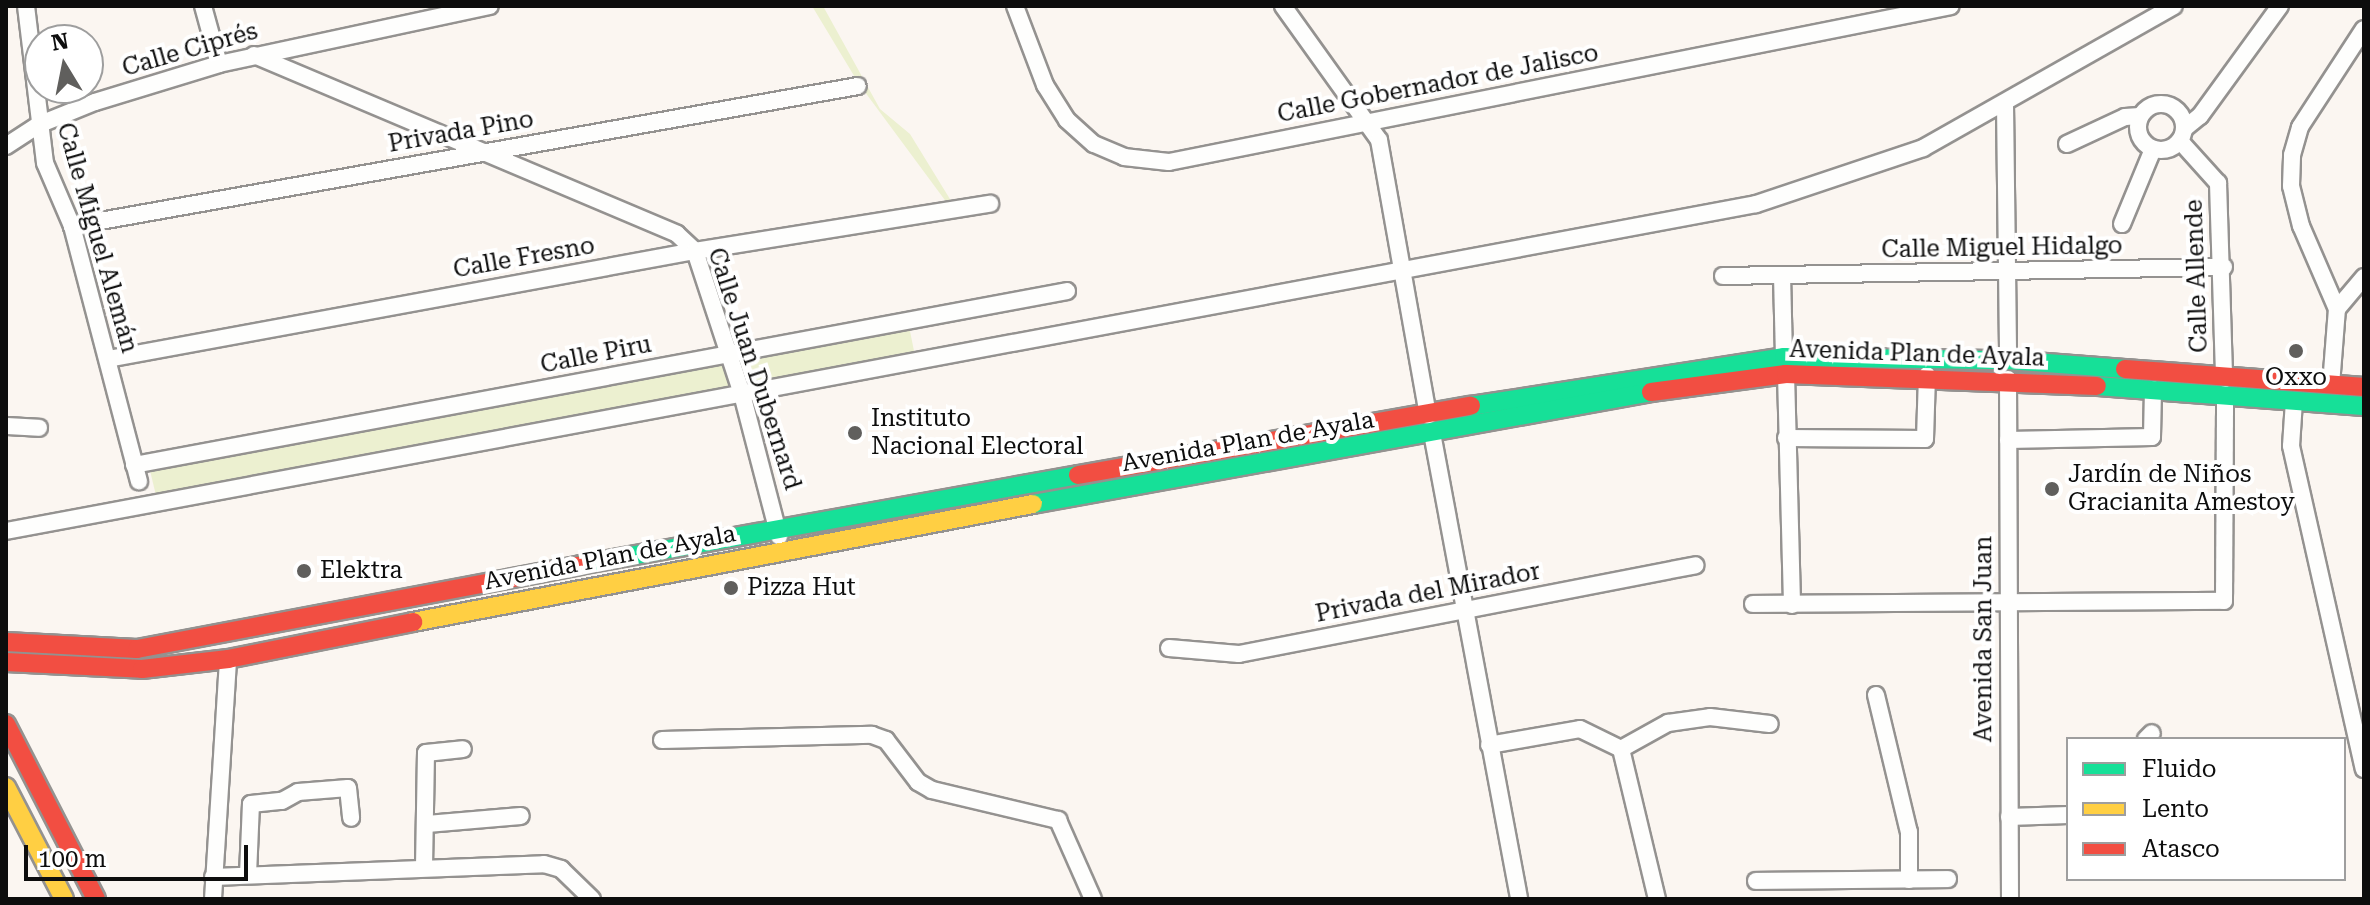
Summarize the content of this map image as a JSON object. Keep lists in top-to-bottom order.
{
  "streets": {
    "main road": ["Avenida Plan de Ayala"],
    "street": [
      "Calle Ciprés",
      "Calle Gobernador de Jalisco",
      "Privada Pino",
      "Calle Miguel Alemán",
      "Calle Miguel Hidalgo",
      "Calle Fresno",
      "Calle Allende",
      "Calle Piru",
      "Calle Juan Dubernard",
      "Privada del Mirador",
      "Avenida San Juan"
    ]
  },
  "crossings": [
    ["Calle Ciprés", "Calle Miguel Alemán"],
    ["Calle Ciprés", "Calle Juan Dubernard"],
    ["Privada Pino", "Calle Miguel Alemán"],
    ["Privada Pino", "Calle Juan Dubernard"],
    ["Calle Miguel Alemán", "Calle Fresno"],
    ["Calle Miguel Alemán", "Calle Piru"],
    ["Calle Miguel Hidalgo", "Calle Allende"],
    ["Calle Fresno", "Calle Juan Dubernard"],
    ["Calle Allende", "Avenida Plan de Ayala"],
    ["Calle Allende", "Avenida San Juan"],
    ["Avenida Plan de Ayala", "Calle Juan Dubernard"],
    ["Avenida Plan de Ayala", "Avenida San Juan"],
    ["Calle Piru", "Calle Juan Dubernard"]
  ],
  "places": [
    "Oxxo",
    "Instituto Nacional Electoral",
    "Jardín de Niños Gracianita Amestoy",
    "Elektra",
    "Pizza Hut"
  ],
  "legend": ["Fluido", "Lento", "Atasco"],
  "scale_bar": "100 m",
  "north": "top"
}
